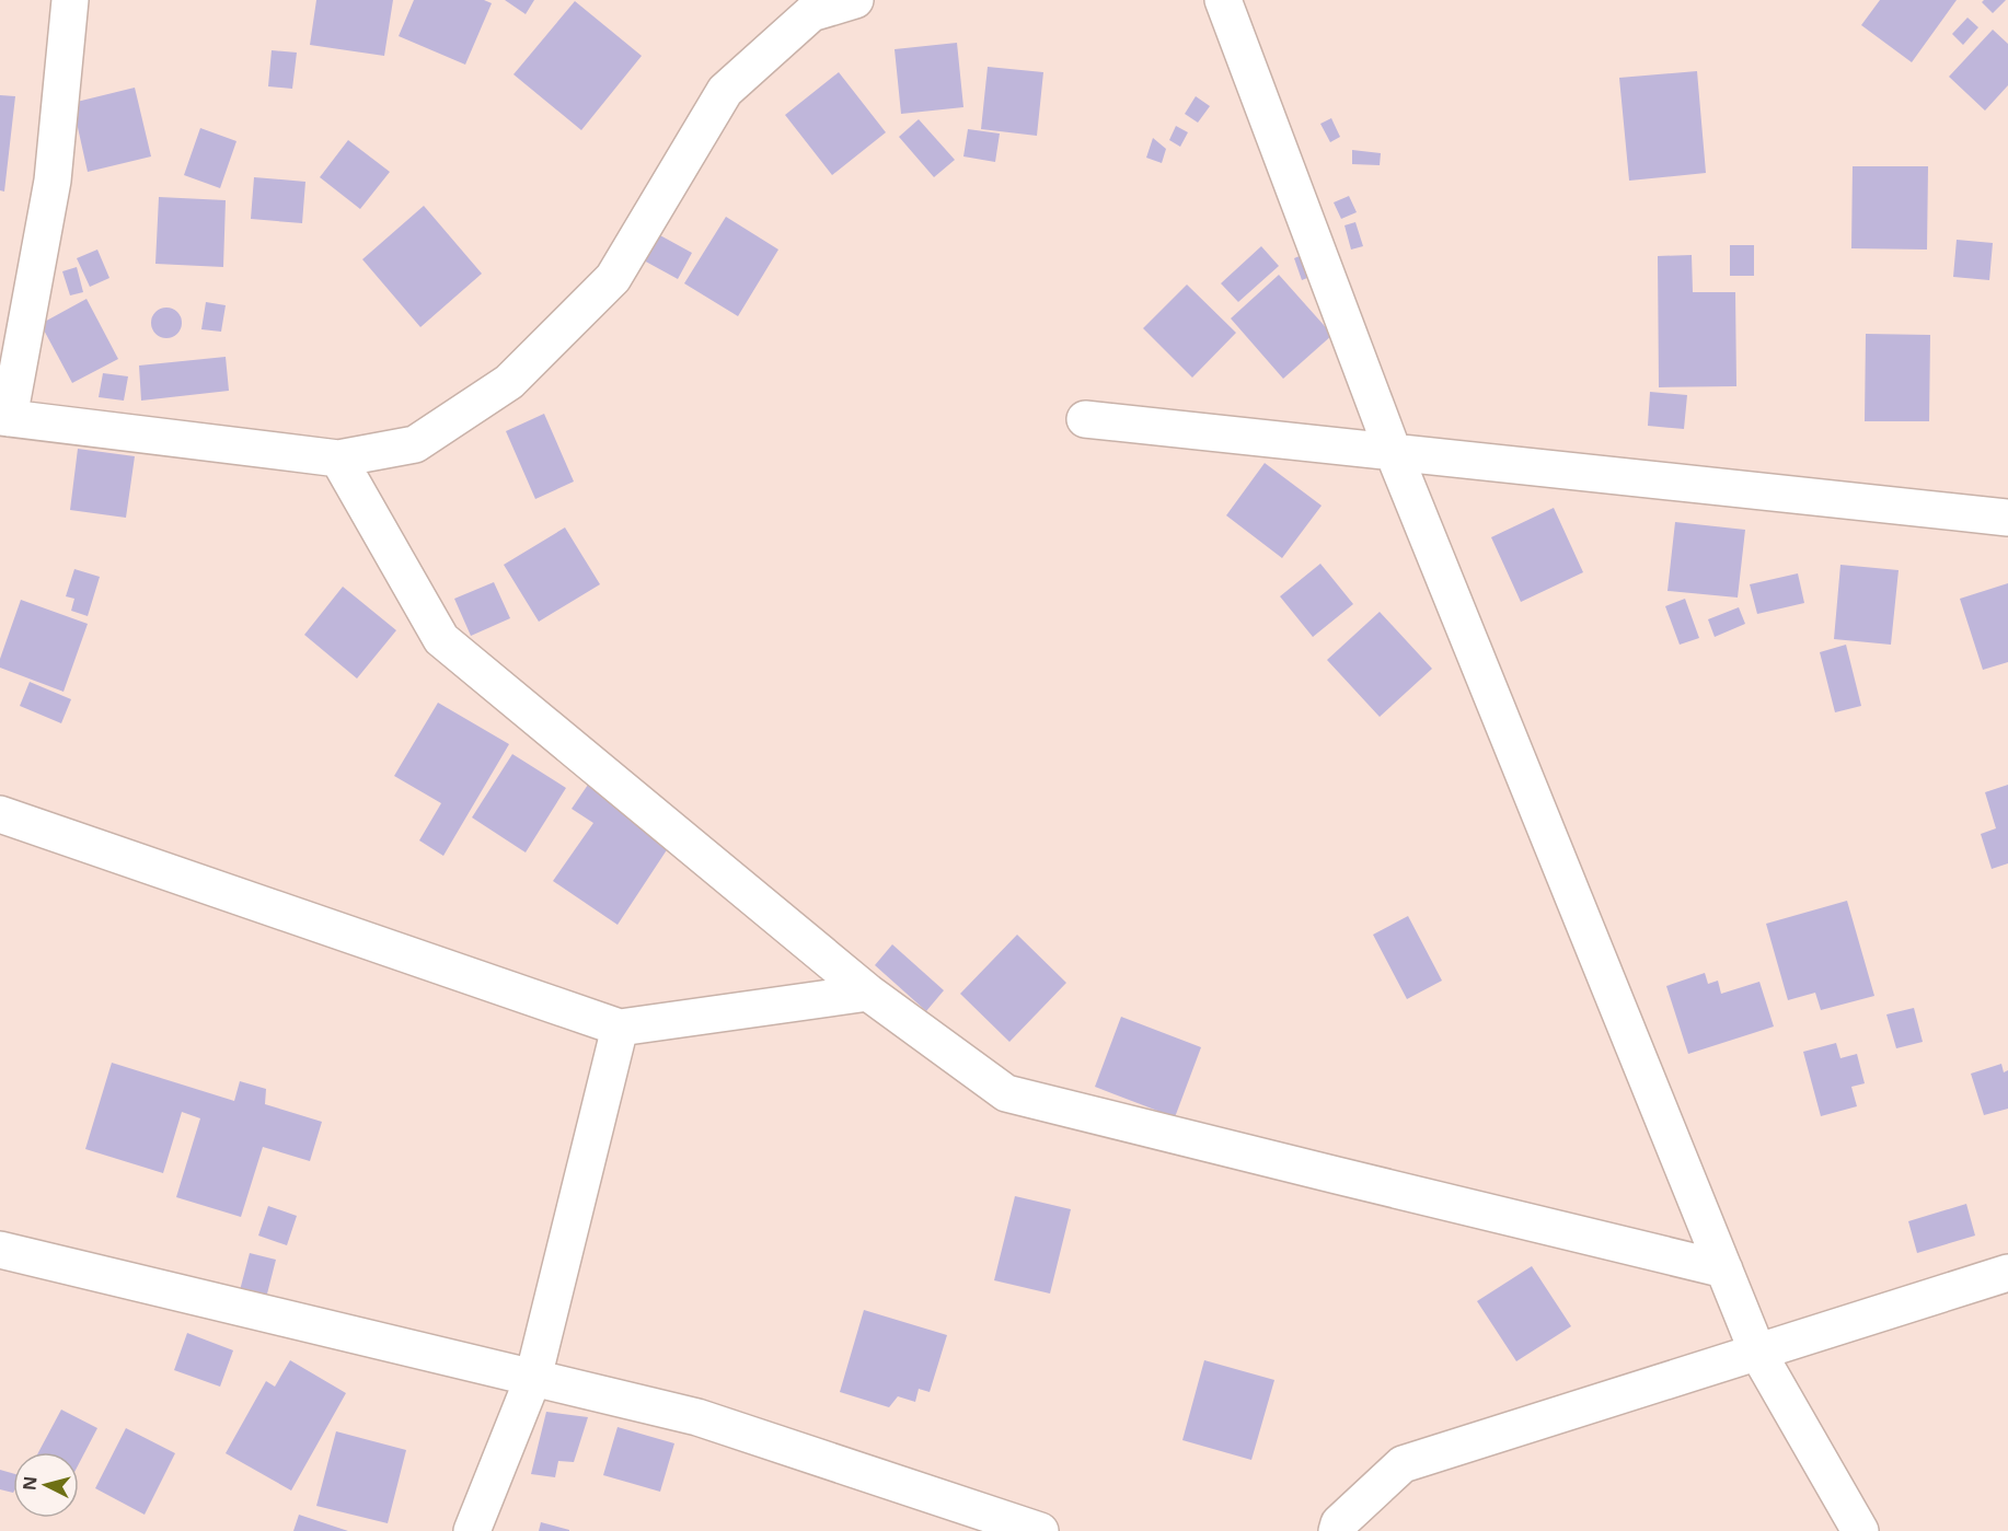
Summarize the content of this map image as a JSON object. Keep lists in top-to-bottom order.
{
  "north": "left"
}
